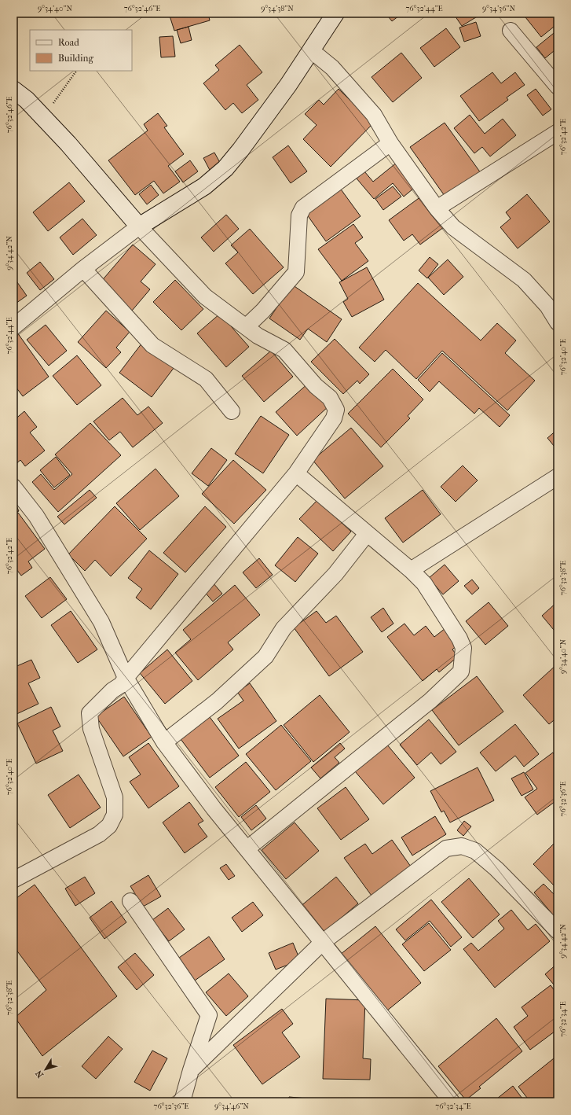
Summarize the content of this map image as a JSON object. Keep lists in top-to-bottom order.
{
  "legend": ["Road", "Building"],
  "north": "bottom left",
  "coordinates": [
    "9°34'40\"N",
    "76°32'46\"E",
    "9°34'38\"N",
    "76°32'44\"E",
    "9°34'36\"N",
    "76°32'42\"E",
    "9°34'42\"N",
    "76°32'40\"E",
    "76°32'38\"E",
    "76°32'36\"E",
    "76°32'34\"E",
    "9°34'46\"N"
  ]
}
